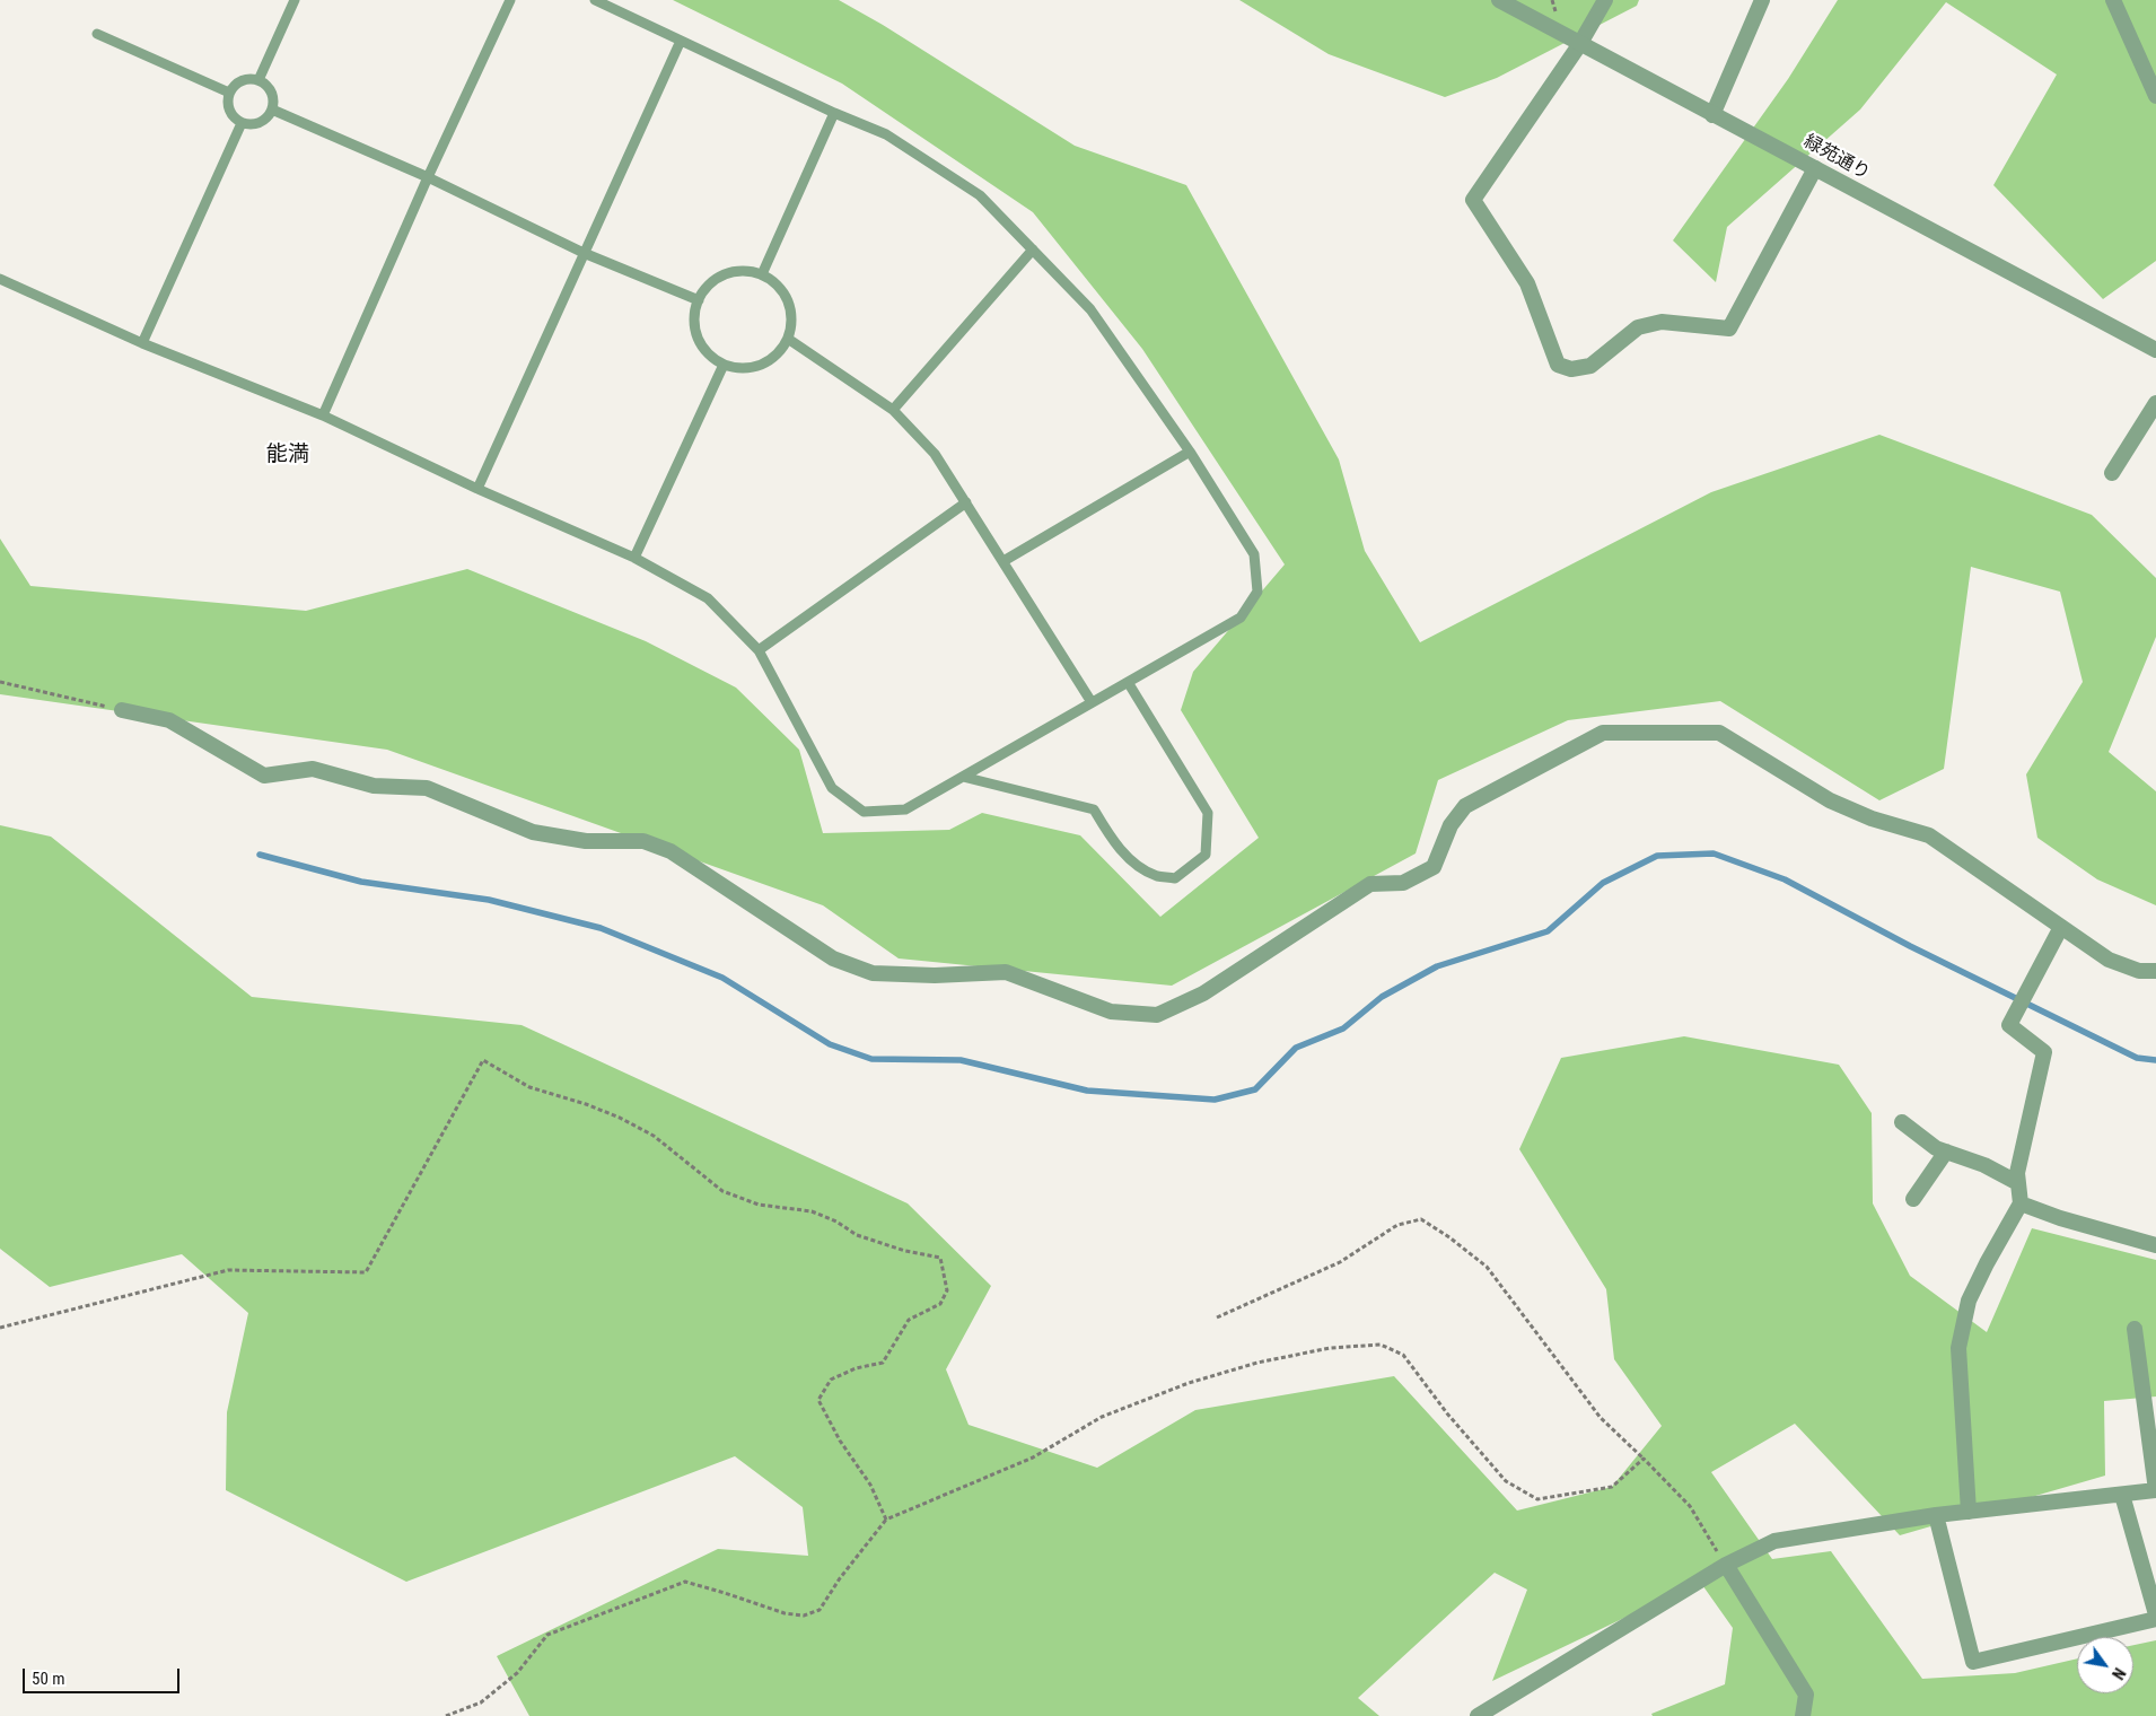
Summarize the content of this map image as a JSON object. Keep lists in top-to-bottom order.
{
  "streets": {
    "street": ["緑苑通り"]
  },
  "districts": ["能満"],
  "scale_bar": "50 m",
  "north": "bottom right"
}
